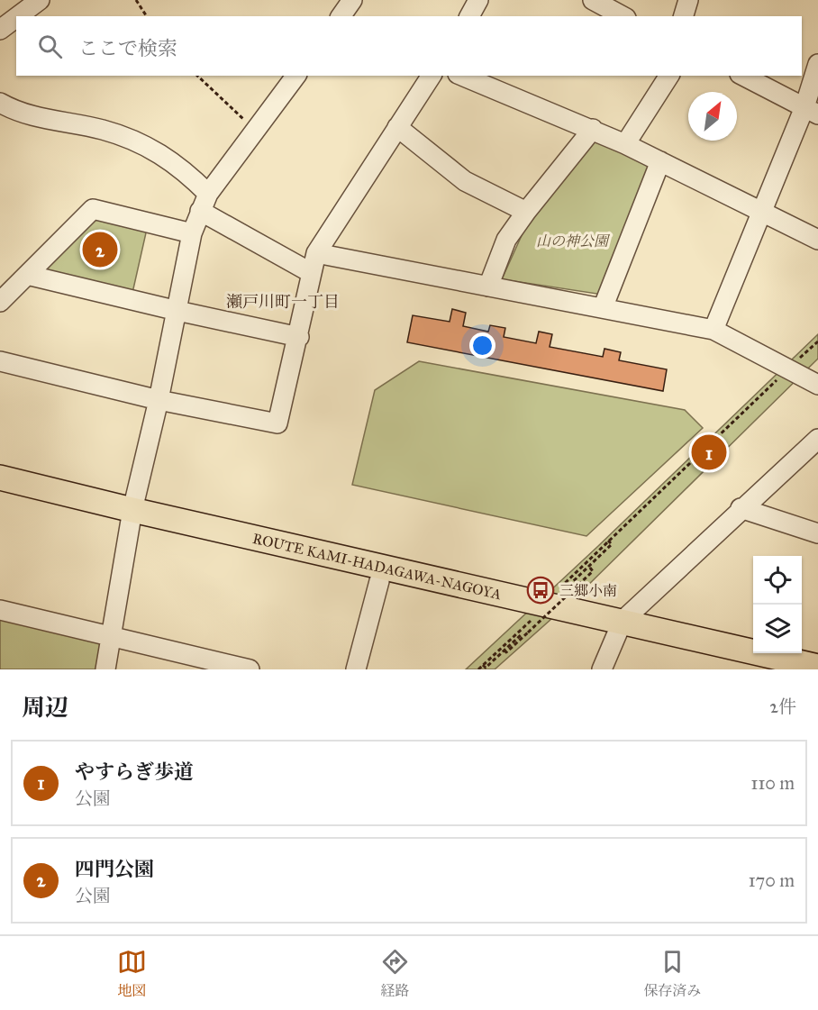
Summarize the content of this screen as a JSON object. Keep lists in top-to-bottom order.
{
  "streets": {
    "main road": ["ROUTE KAMI-HADAGAWA-NAGOYA"]
  },
  "districts": ["瀬戸川町一丁目"],
  "parks": ["山の神公園"],
  "places": {
    "bus stop": ["三郷小南"]
  },
  "north": "top right",
  "page": {
    "search": "ここで検索",
    "pins": ["2", "1"],
    "heading": ["周辺", "2件"],
    "list": [
      {
        "mark": "1",
        "name": "やすらぎ歩道",
        "note": "公園",
        "value": "110 m"
      },
      {
        "mark": "2",
        "name": "四門公園",
        "note": "公園",
        "value": "170 m"
      }
    ],
    "nav": ["地図", "経路", "保存済み"]
  }
}
